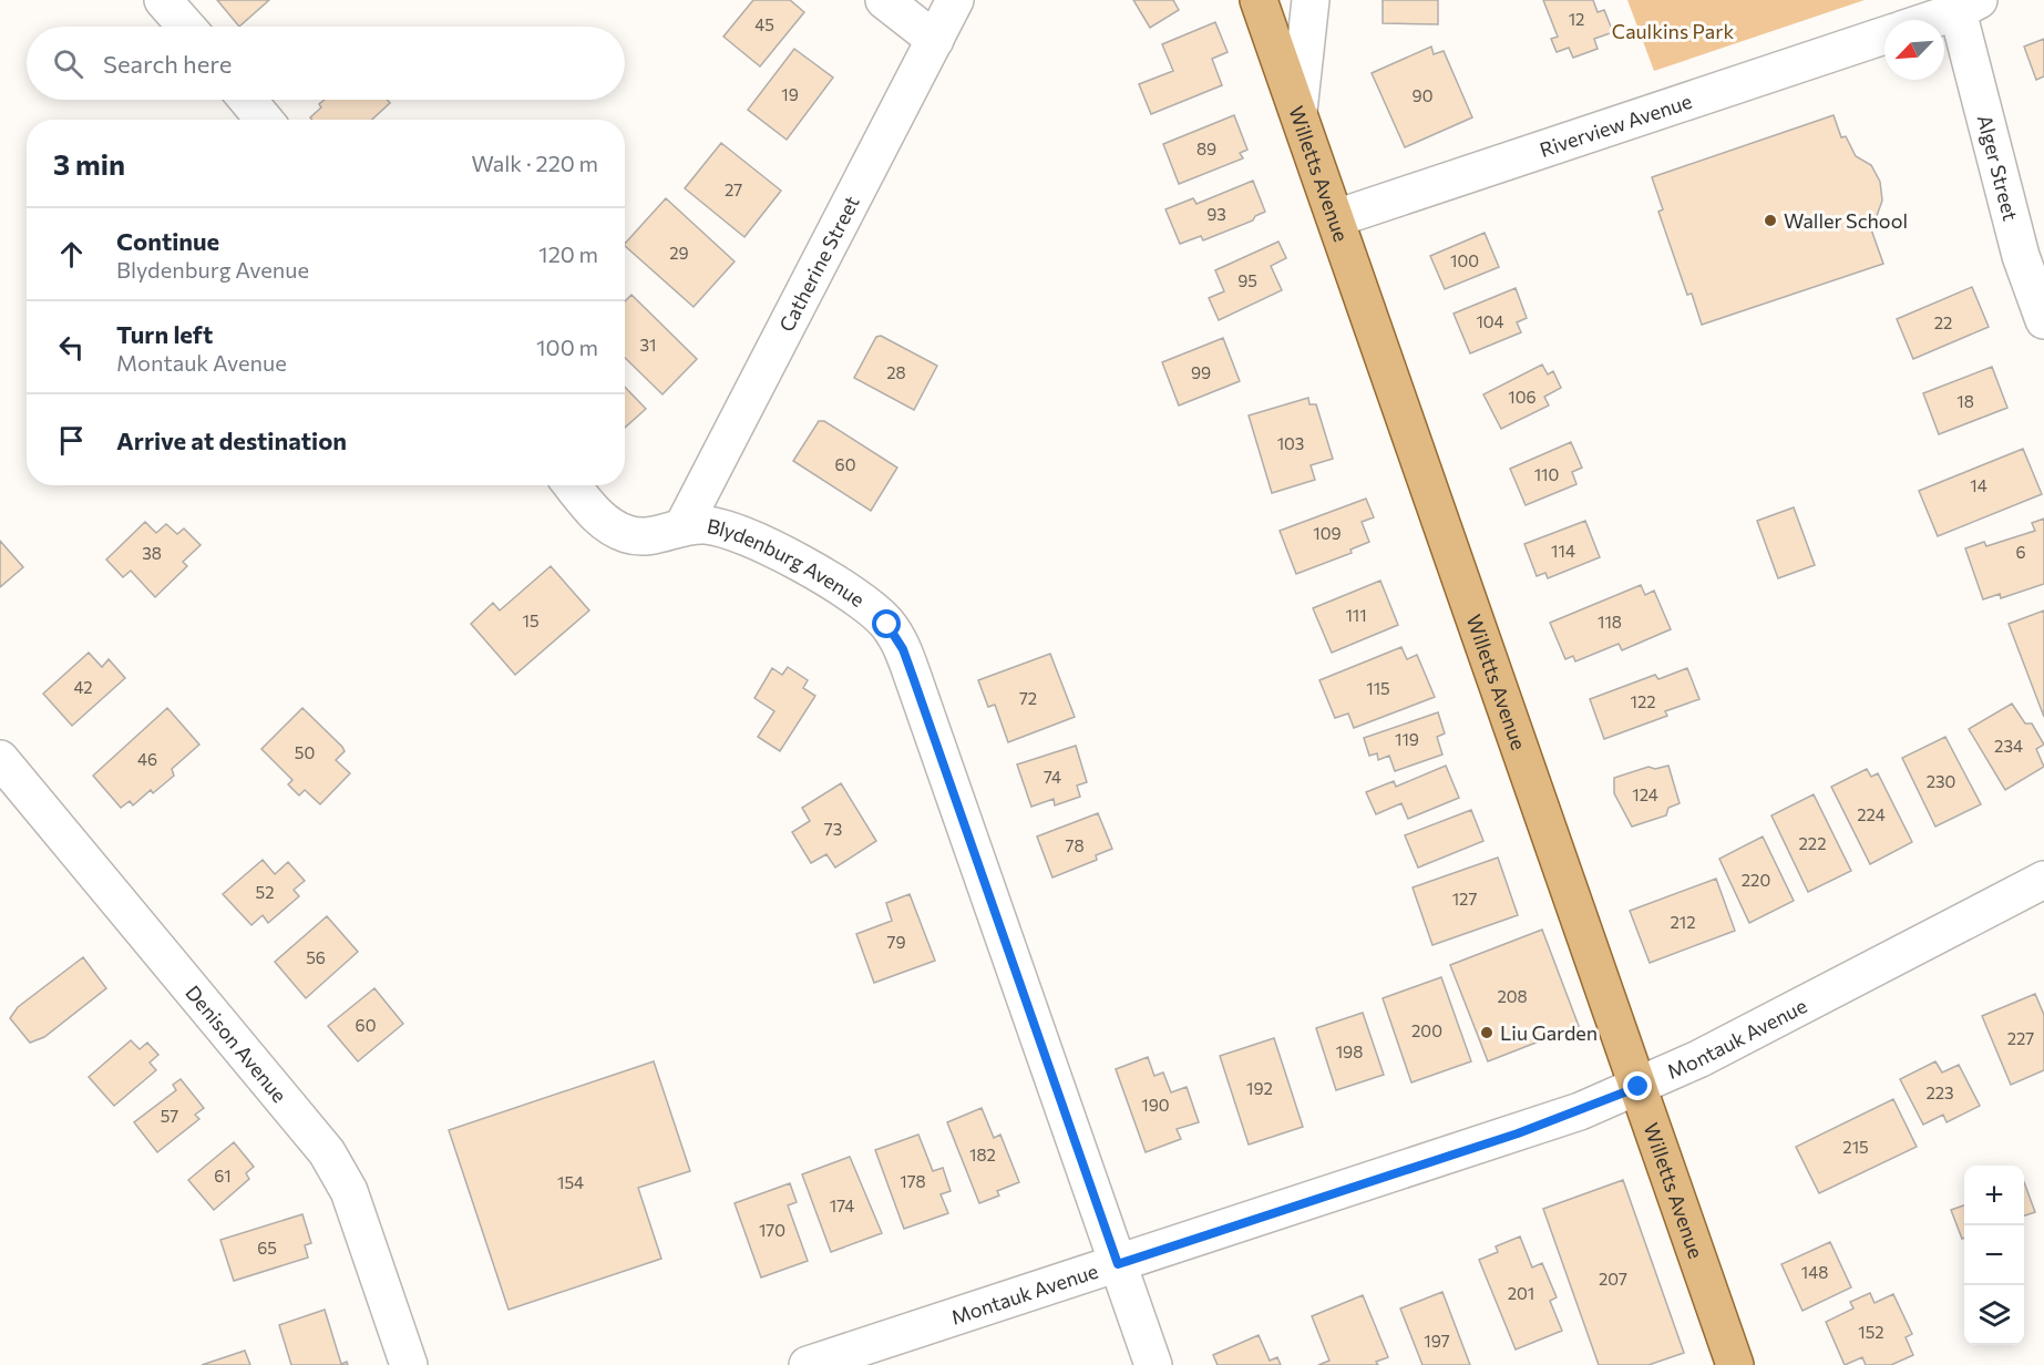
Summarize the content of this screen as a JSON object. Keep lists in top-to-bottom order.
{
  "streets": {
    "main road": ["Willetts Avenue"],
    "street": [
      "Riverview Avenue",
      "Alger Street",
      "Catherine Street",
      "Blydenburg Avenue",
      "Montauk Avenue",
      "Denison Avenue"
    ]
  },
  "crossings": [
    ["Riverview Avenue", "Willetts Avenue"],
    ["Willetts Avenue", "Montauk Avenue"],
    ["Catherine Street", "Blydenburg Avenue"],
    ["Blydenburg Avenue", "Montauk Avenue"]
  ],
  "parks": ["Caulkins Park"],
  "places": ["Waller School", "Liu Garden"],
  "house_numbers": [
    "12",
    "45",
    "19",
    "90",
    "89",
    "27",
    "93",
    "29",
    "100",
    "95",
    "104",
    "22",
    "31",
    "28",
    "99",
    "106",
    "18",
    "103",
    "60",
    "110",
    "14",
    "109",
    "114",
    "6",
    "38",
    "111",
    "15",
    "118",
    "42",
    "115",
    "72",
    "122",
    "119",
    "234",
    "50",
    "46",
    "74",
    "230",
    "124",
    "224",
    "73",
    "222",
    "78",
    "220",
    "52",
    "127",
    "212",
    "79",
    "56",
    "208",
    "60",
    "200",
    "227",
    "198",
    "192",
    "223",
    "190",
    "57",
    "215",
    "182",
    "61",
    "178",
    "154",
    "174",
    "170",
    "65",
    "148",
    "207",
    "201",
    "152",
    "197"
  ],
  "north": "bottom left",
  "page": {
    "search": "Search here",
    "heading": ["3 min", "Walk · 220 m"],
    "list": [
      ["Continue", "Blydenburg Avenue", "120 m"],
      ["Turn left", "Montauk Avenue", "100 m"],
      "Arrive at destination"
    ],
    "map_buttons": ["+", "−"]
  }
}
